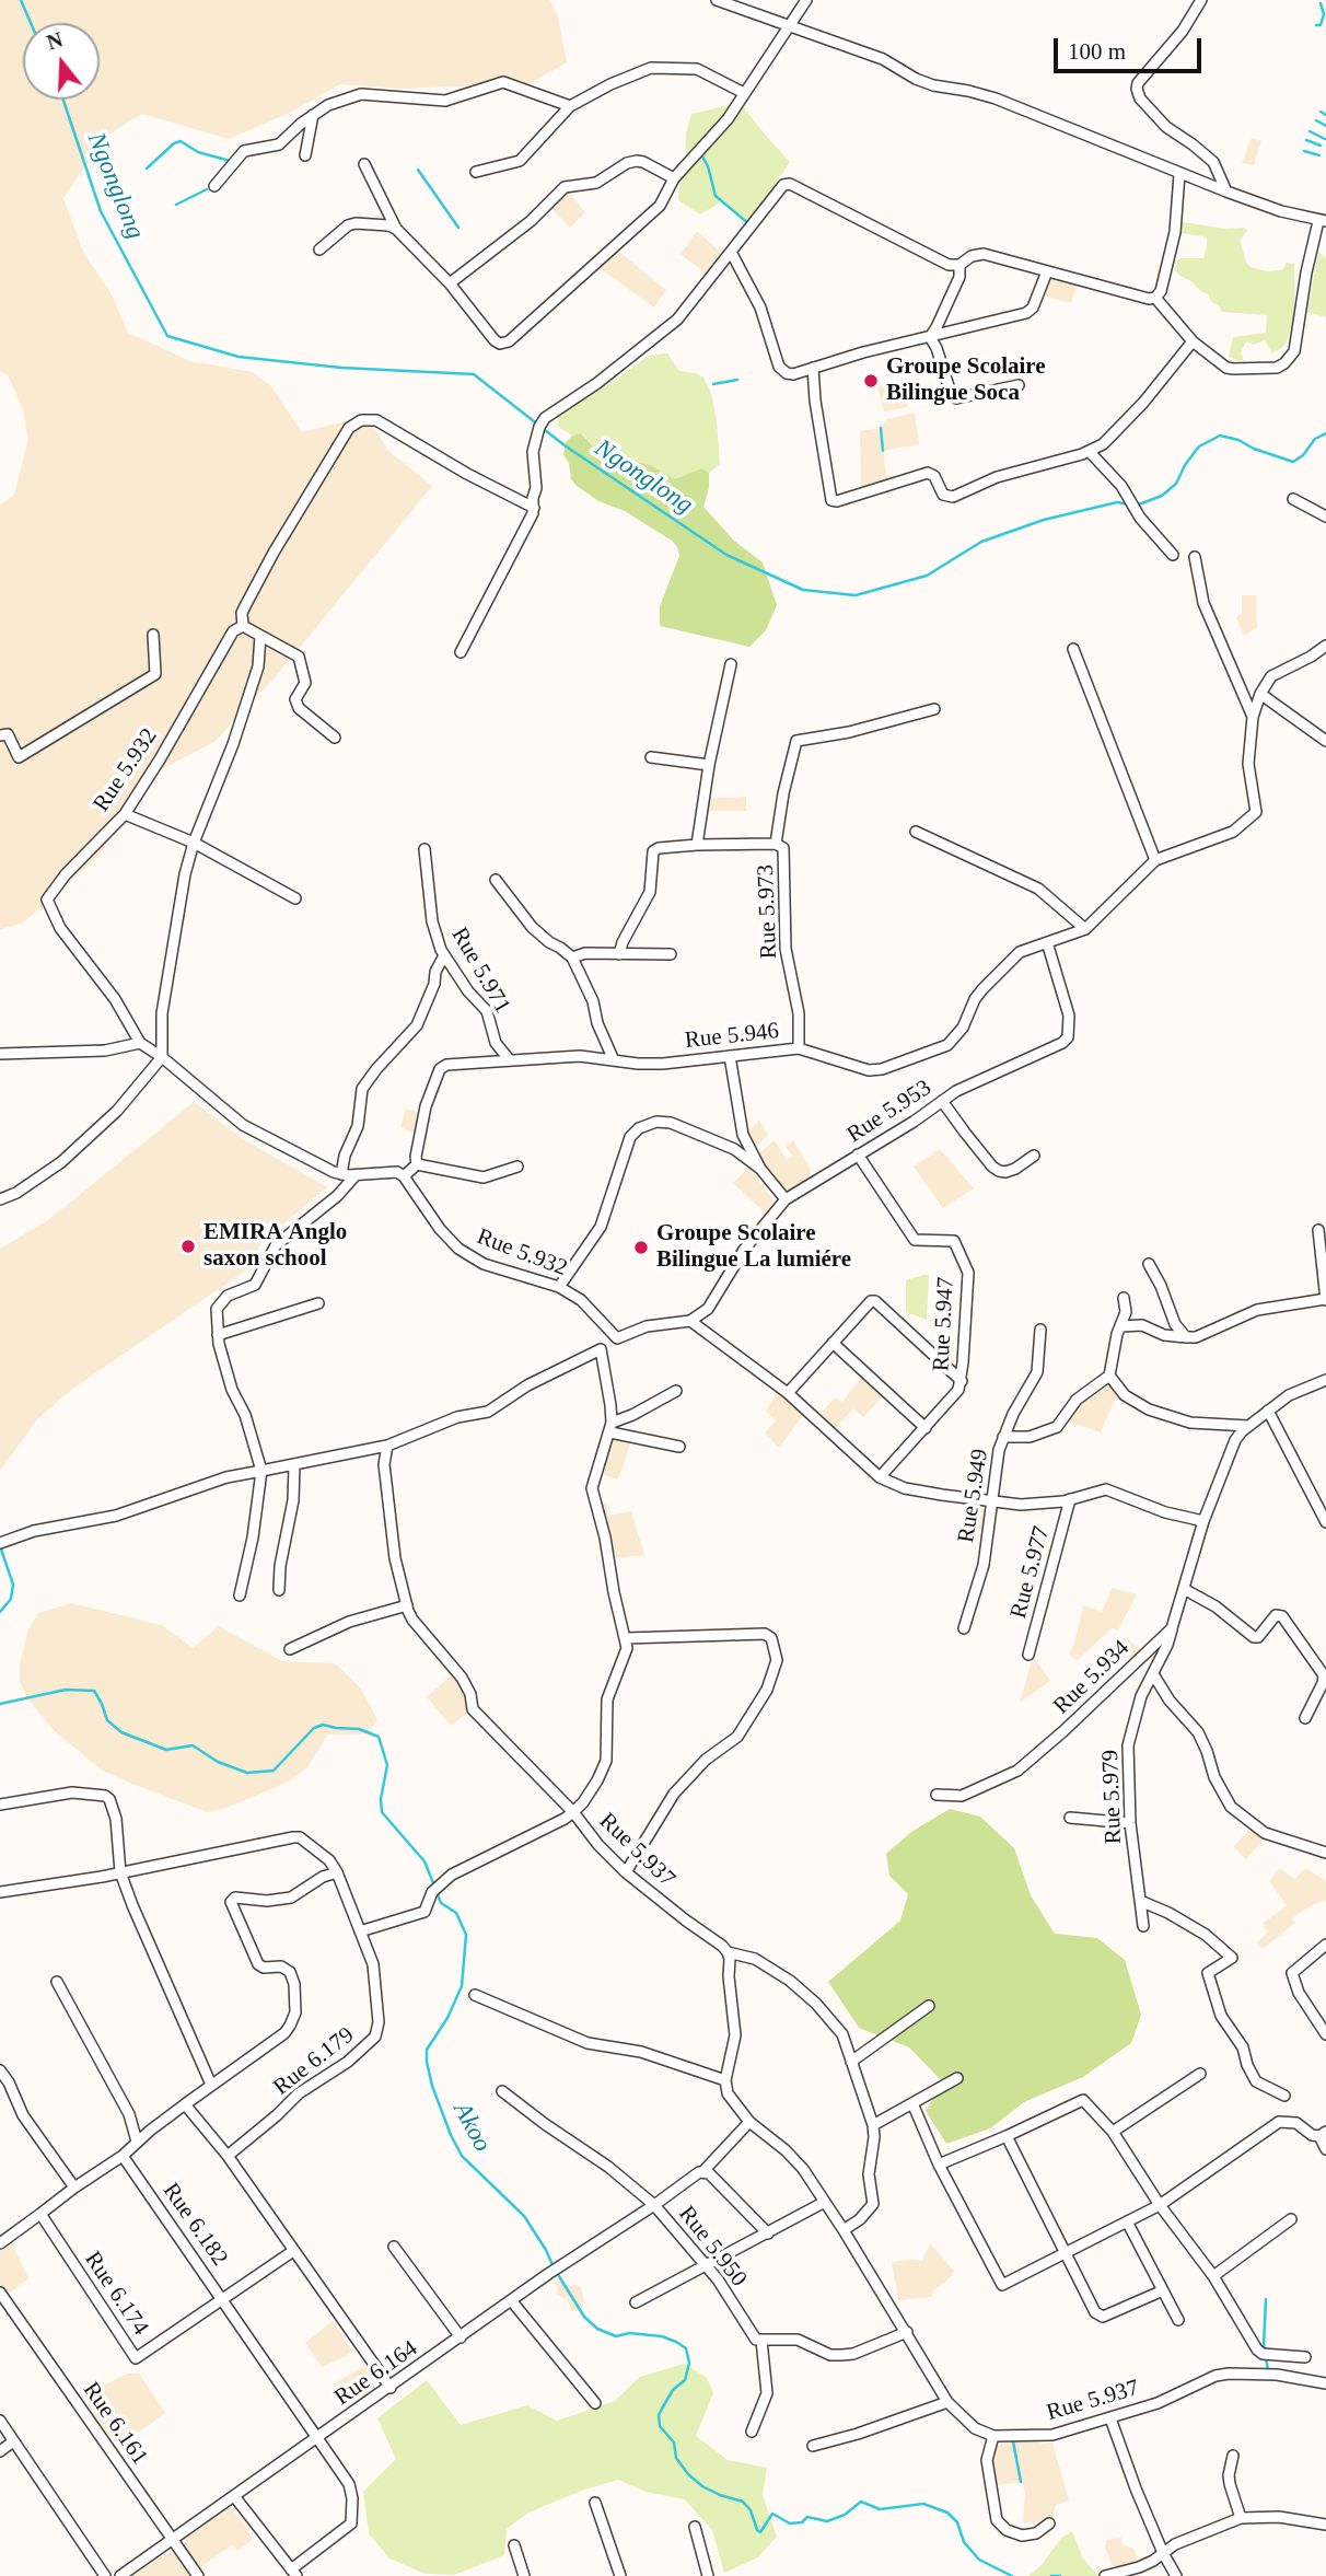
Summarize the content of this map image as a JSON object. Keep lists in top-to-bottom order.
{
  "streets": {
    "street": [
      "Rue 5.932",
      "Rue 5.973",
      "Rue 5.971",
      "Rue 5.946",
      "Rue 5.953",
      "Rue 5.947",
      "Rue 5.949",
      "Rue 5.977",
      "Rue 5.934",
      "Rue 5.979",
      "Rue 5.937",
      "Rue 6.179",
      "Rue 6.182",
      "Rue 5.950",
      "Rue 6.174",
      "Rue 6.164",
      "Rue 6.161"
    ]
  },
  "crossings": [
    ["Rue 5.932", "Rue 5.953"],
    ["Rue 5.973", "Rue 5.946"],
    ["Rue 5.971", "Rue 5.946"],
    ["Rue 5.946", "Rue 5.953"],
    ["Rue 5.953", "Rue 5.947"],
    ["Rue 5.934", "Rue 5.979"],
    ["Rue 6.182", "Rue 6.174"],
    ["Rue 6.182", "Rue 6.164"],
    ["Rue 5.950", "Rue 6.164"],
    ["Rue 6.164", "Rue 6.161"]
  ],
  "water": ["Ngonglong", "Akoo"],
  "places": ["Groupe Scolaire Bilingue Soca", "EMIRA Anglo saxon school", "Groupe Scolaire Bilingue La lumiére"],
  "scale_bar": "100 m",
  "north": "top"
}
